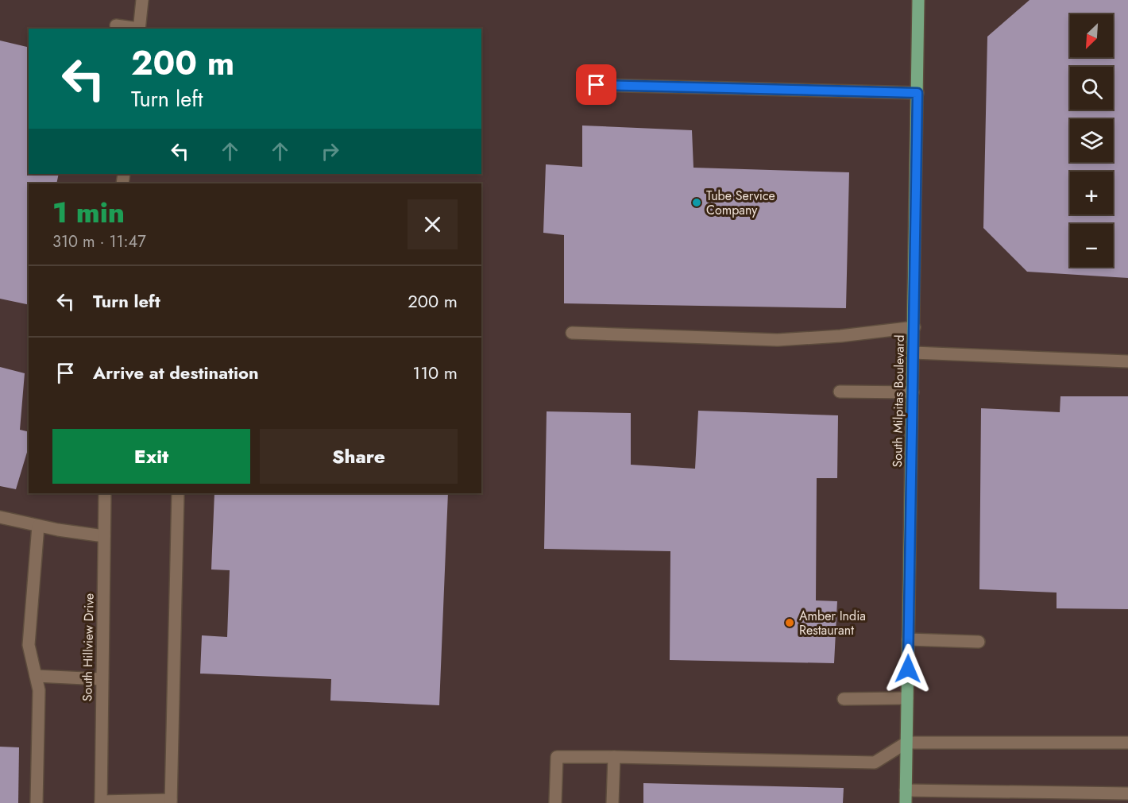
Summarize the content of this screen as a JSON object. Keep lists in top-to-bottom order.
{
  "streets": {
    "main road": ["South Milpitas Boulevard"],
    "street": ["South Hillview Drive"]
  },
  "places": ["Tube Service Company", "Amber India Restaurant"],
  "north": "bottom left",
  "page": {
    "map_buttons": ["+", "−"],
    "turn": ["200 m", "Turn left"],
    "heading": ["1 min", "310 m · 11:47"],
    "list": [
      {
        "name": "Turn left",
        "value": "200 m"
      },
      {
        "name": "Arrive at destination",
        "value": "110 m"
      }
    ],
    "buttons": ["Exit", "Share"]
  }
}
